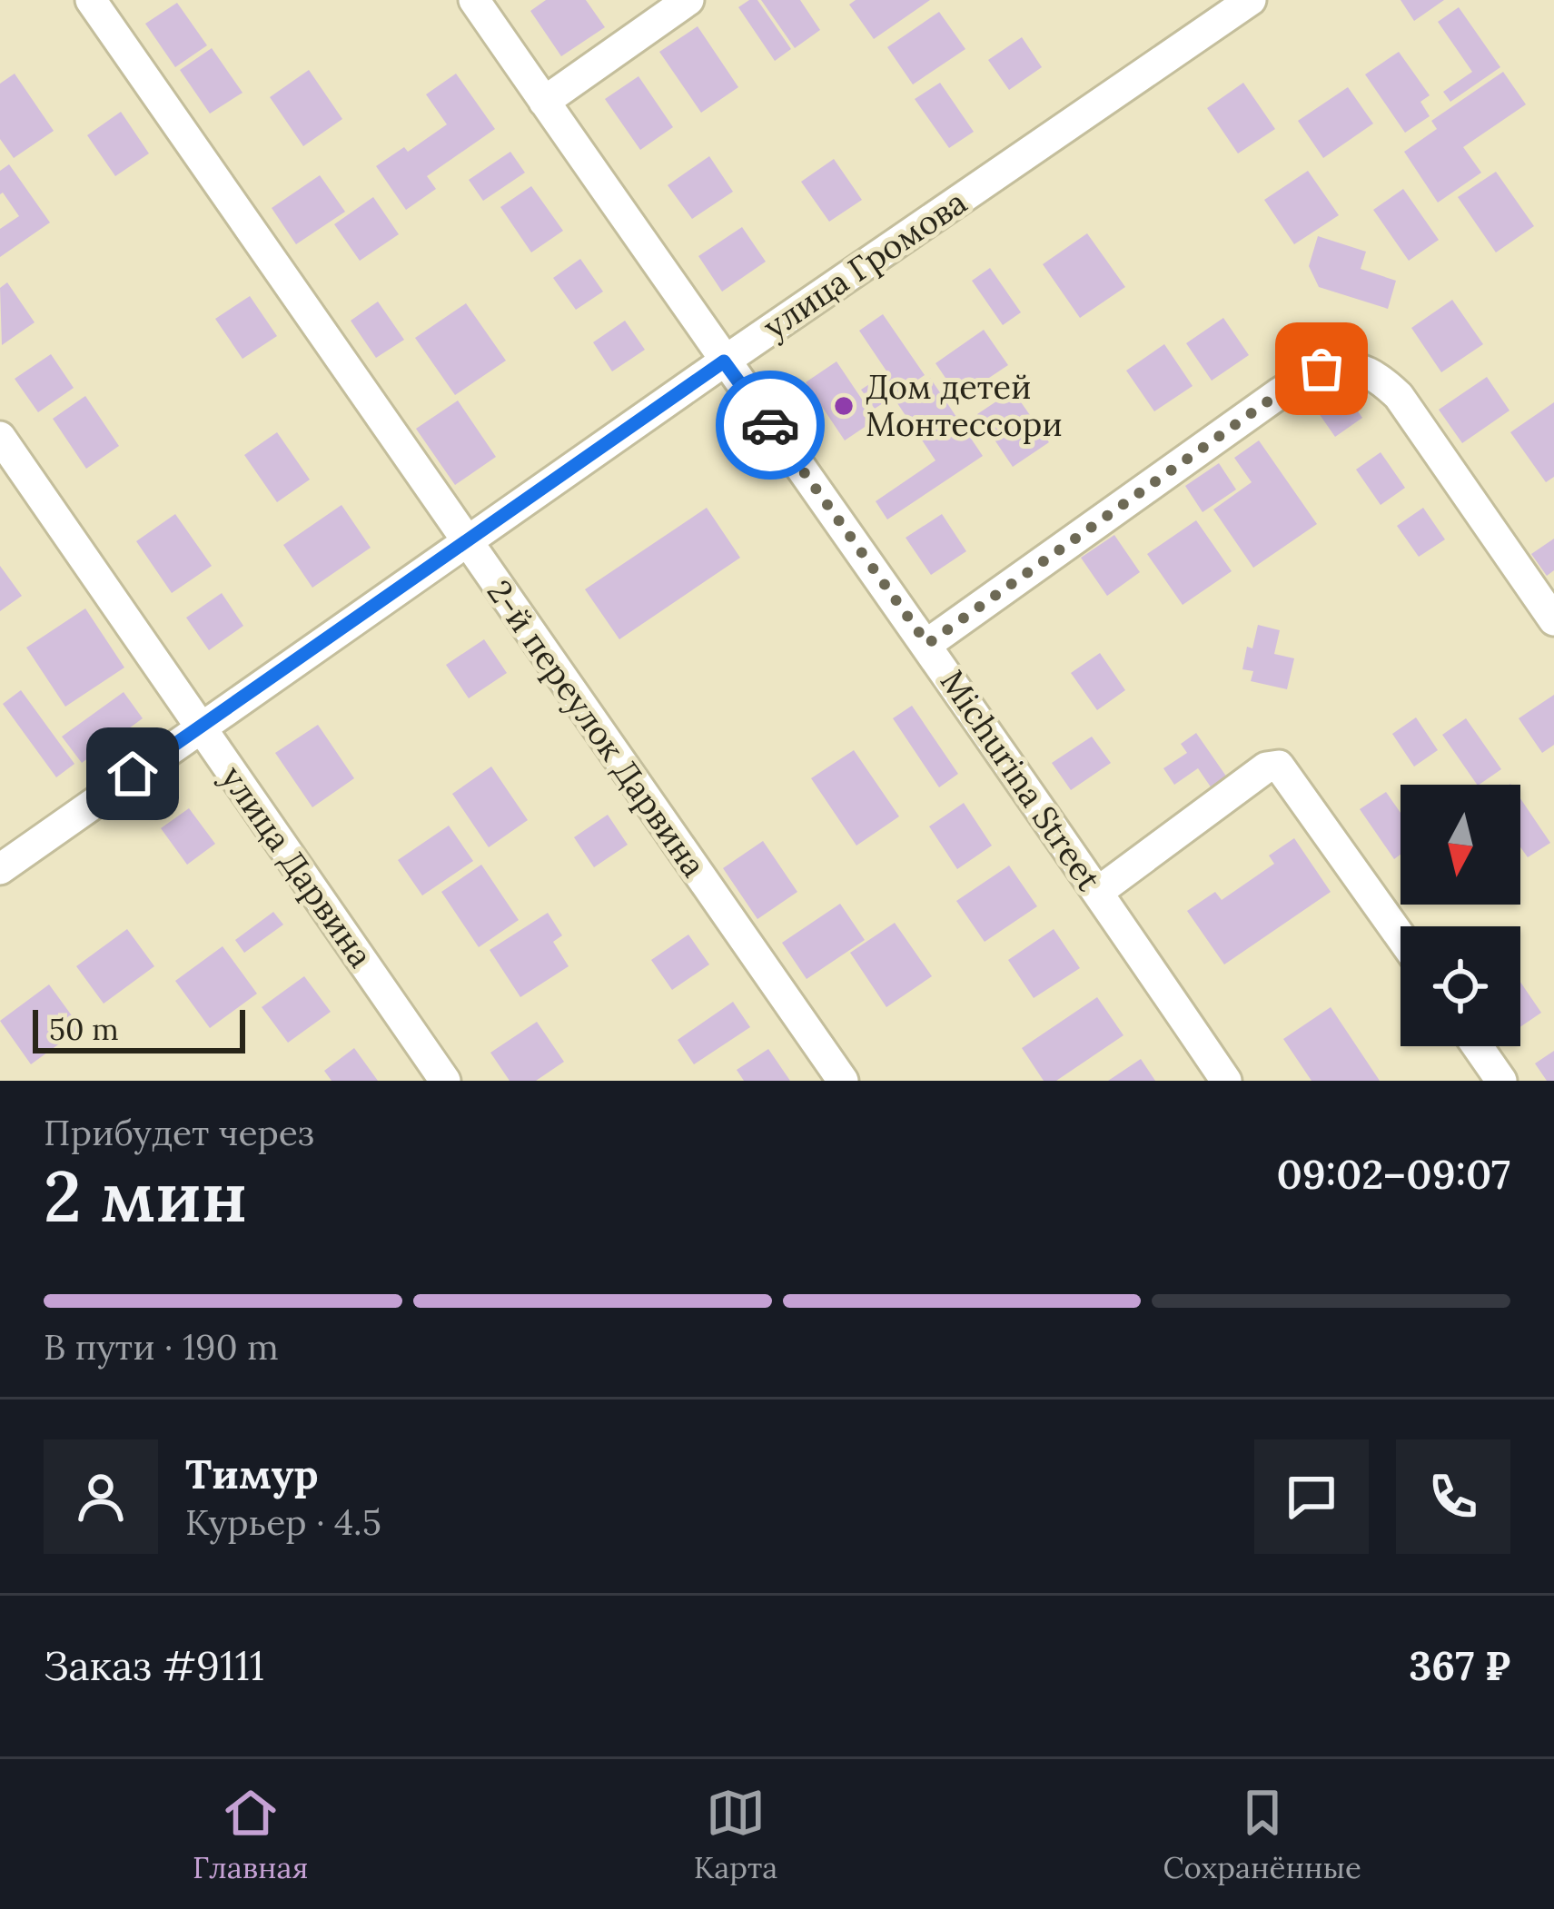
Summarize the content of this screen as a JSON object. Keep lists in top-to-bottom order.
{
  "streets": {
    "street": [
      "улица Громова",
      "2-й переулок Дарвина",
      "Michurina Street",
      "улица Дарвина"
    ]
  },
  "crossings": [
    ["улица Громова", "2-й переулок Дарвина"],
    ["улица Громова", "Michurina Street"],
    ["улица Громова", "улица Дарвина"]
  ],
  "places": ["Дом детей Монтессори"],
  "scale_bar": "50 m",
  "north": "bottom",
  "page": {
    "scale": "50 m",
    "heading": ["2 мин", "Прибудет через", "09:02–09:07"],
    "panel": [
      "Тимур",
      "Курьер · 4.5",
      "Заказ #9111",
      "367 ₽"
    ],
    "bar": "В пути · 190 m",
    "tabs": ["Главная", "Карта", "Сохранённые"]
  }
}
